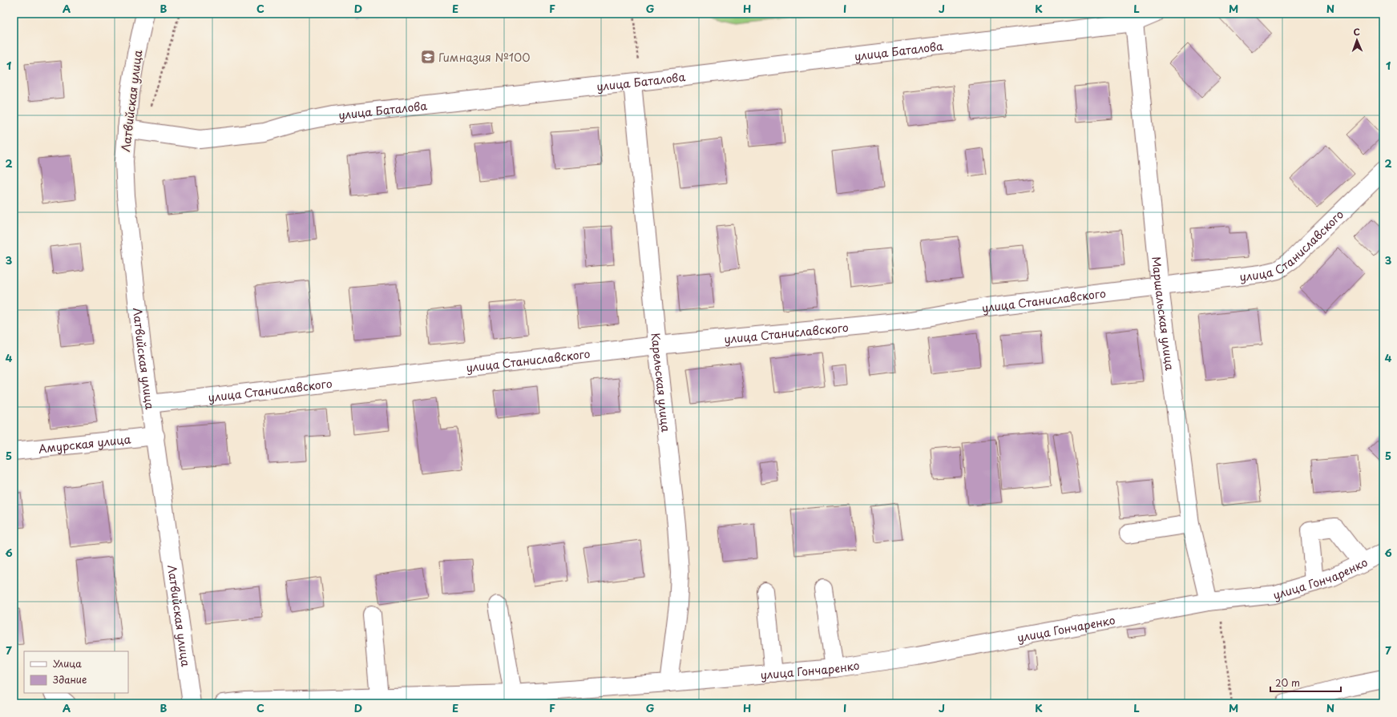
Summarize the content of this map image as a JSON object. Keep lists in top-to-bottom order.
{
  "streets": {
    "street": [
      "улица Баталова",
      "Латвийская улица",
      "улица Станиславского",
      "Маршальская улица",
      "Карельская улица",
      "Амурская улица",
      "улица Гончаренко"
    ]
  },
  "crossings": [
    ["улица Баталова", "Латвийская улица"],
    ["улица Баталова", "Маршальская улица"],
    ["улица Баталова", "Карельская улица"],
    ["Латвийская улица", "улица Станиславского"],
    ["Латвийская улица", "Амурская улица"],
    ["улица Станиславского", "Маршальская улица"],
    ["улица Станиславского", "Карельская улица"],
    ["Маршальская улица", "улица Гончаренко"],
    ["Карельская улица", "улица Гончаренко"]
  ],
  "places": {
    "school or university": ["Гимназия №100"]
  },
  "legend": ["Улица", "Здание"],
  "scale_bar": "20 m",
  "north": "top",
  "grid": {
    "columns": [
      "A",
      "B",
      "C",
      "D",
      "E",
      "F",
      "G",
      "H",
      "I",
      "J",
      "K",
      "L",
      "M",
      "N"
    ],
    "rows": [
      "1",
      "2",
      "3",
      "4",
      "5",
      "6",
      "7"
    ]
  }
}
